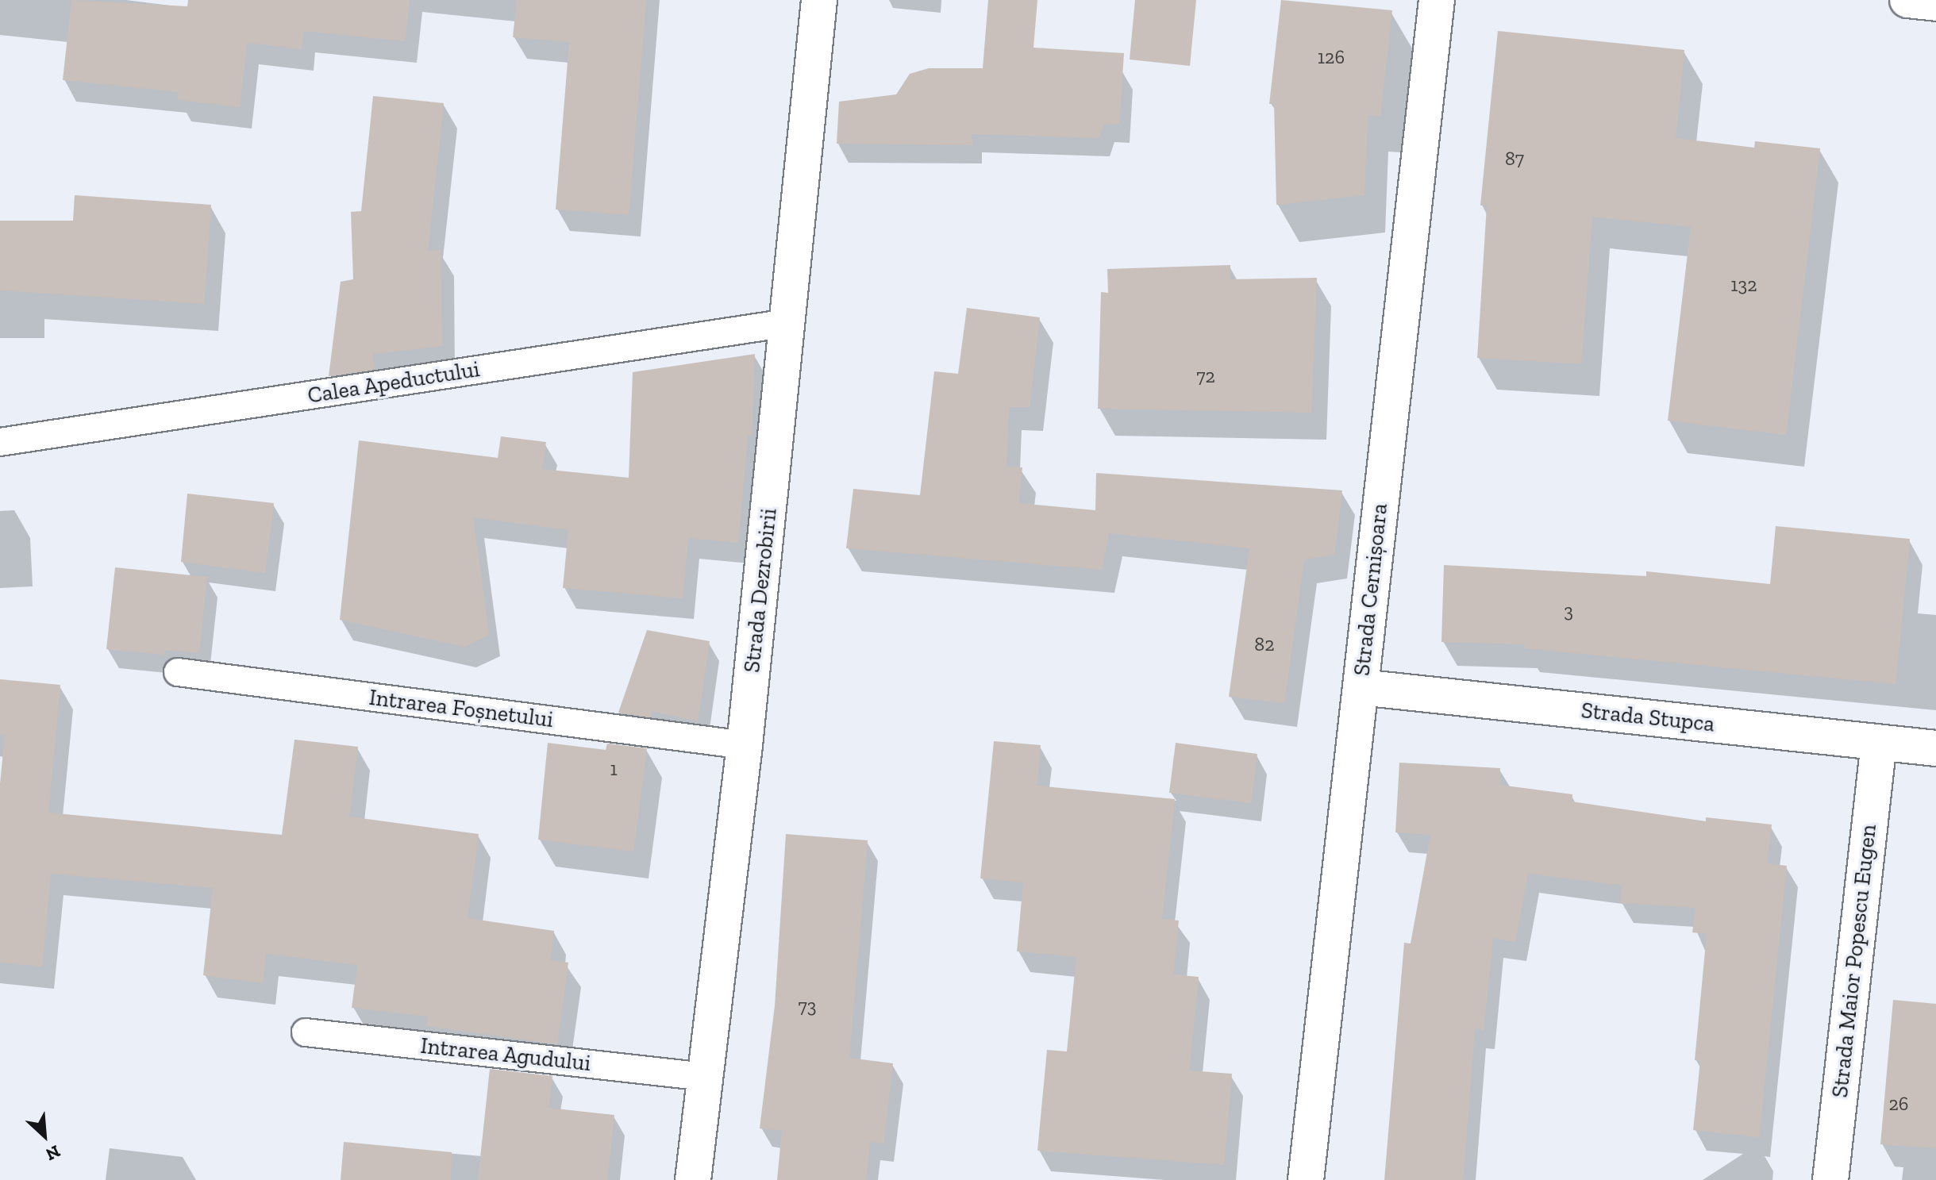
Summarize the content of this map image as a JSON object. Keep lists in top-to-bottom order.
{
  "streets": {
    "street": [
      "Strada Cernișoara",
      "Strada Dezrobirii",
      "Strada Stupca",
      "Strada Maior Popescu Eugen"
    ],
    "lane": ["Calea Apeductului", "Intrarea Foșnetului", "Intrarea Agudului"]
  },
  "crossings": [
    ["Calea Apeductului", "Strada Dezrobirii"],
    ["Strada Cernișoara", "Strada Stupca"],
    ["Strada Dezrobirii", "Intrarea Foșnetului"],
    ["Strada Dezrobirii", "Intrarea Agudului"],
    ["Strada Stupca", "Strada Maior Popescu Eugen"]
  ],
  "house_numbers": [
    "126",
    "87",
    "132",
    "72",
    "3",
    "82",
    "1",
    "73",
    "26"
  ],
  "north": "bottom right"
}
